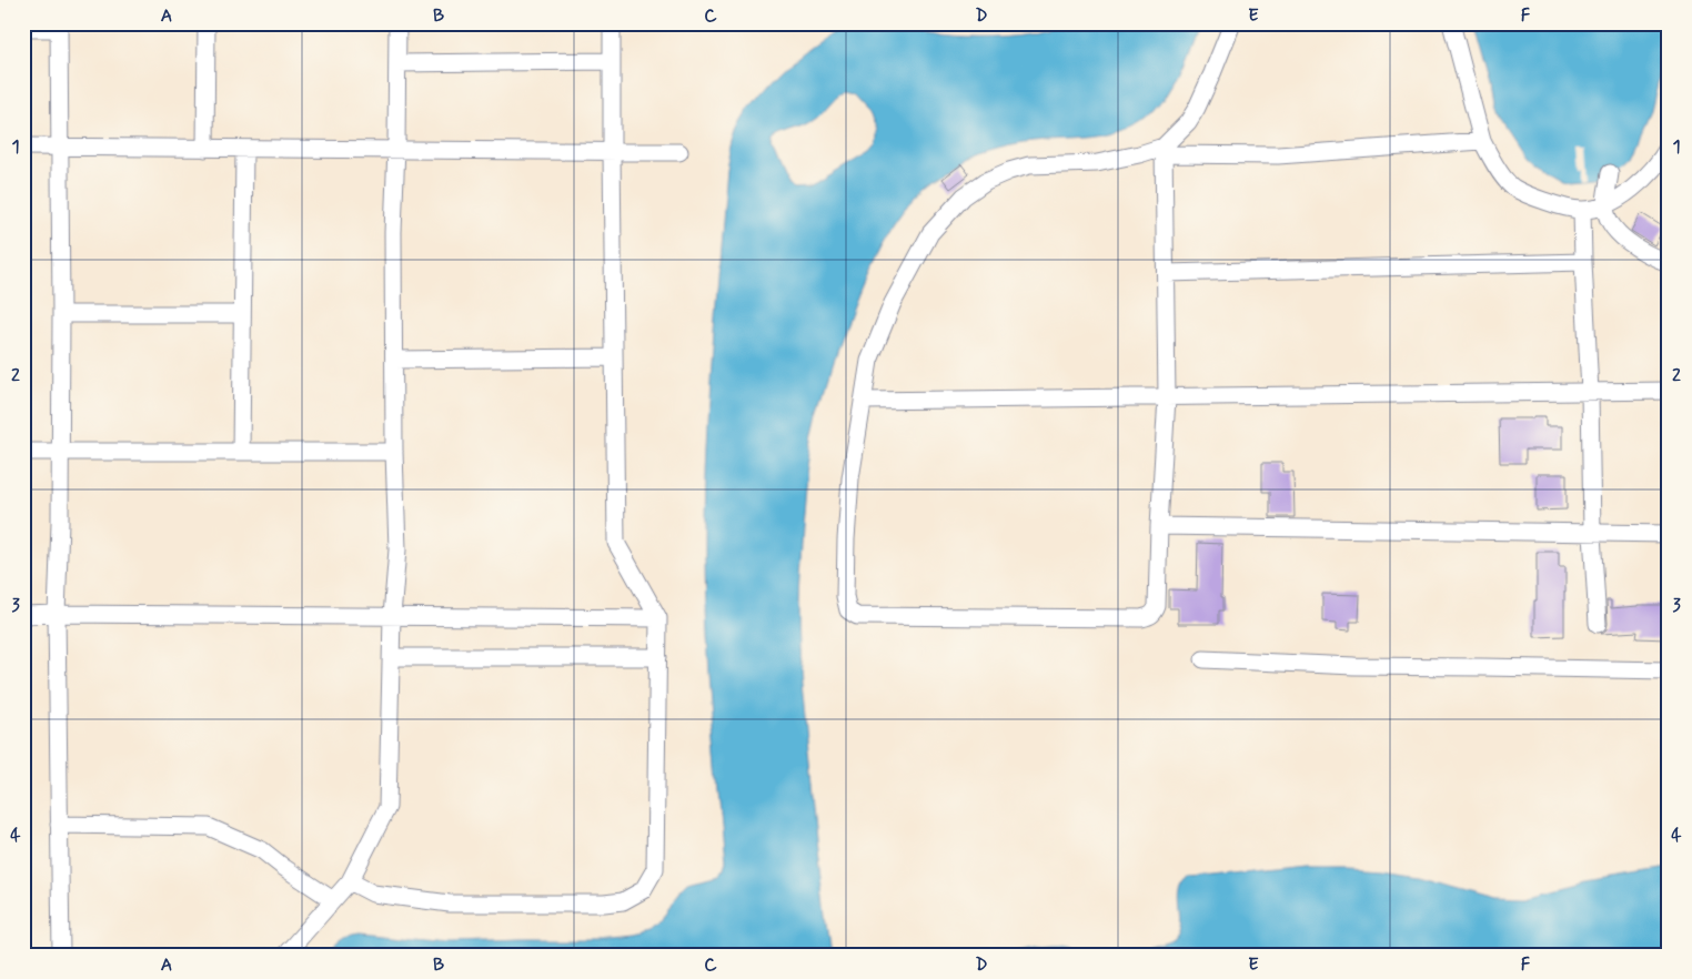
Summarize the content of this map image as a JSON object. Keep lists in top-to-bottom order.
{
  "grid": {
    "columns": [
      "A",
      "B",
      "C",
      "D",
      "E",
      "F"
    ],
    "rows": [
      "1",
      "2",
      "3",
      "4"
    ]
  }
}
